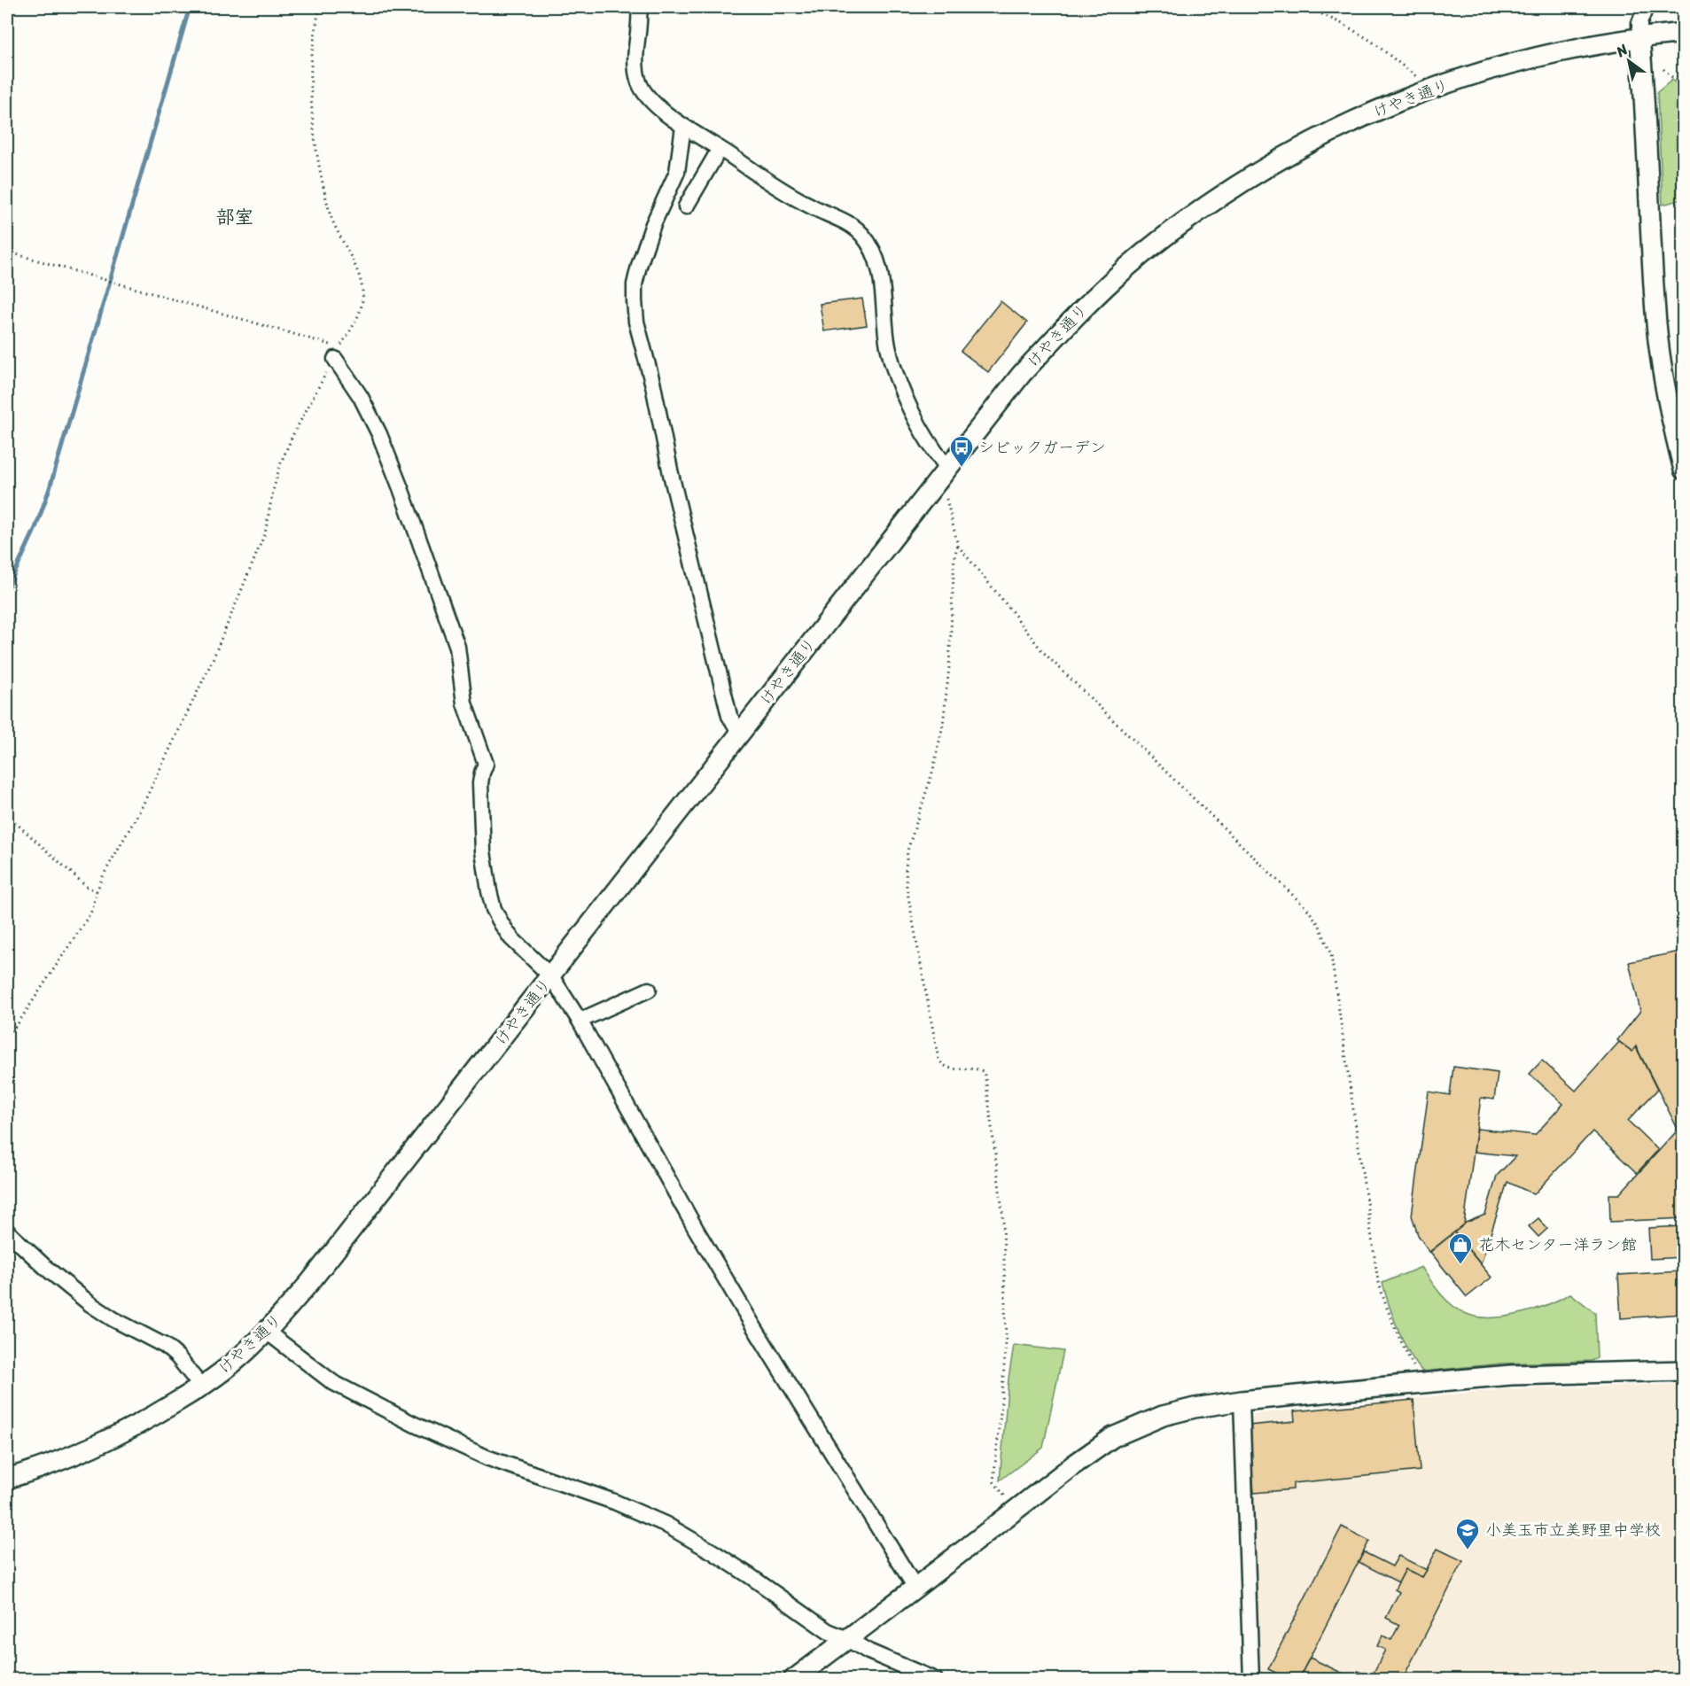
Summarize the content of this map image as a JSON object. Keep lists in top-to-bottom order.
{
  "streets": {
    "street": ["けやき通り"]
  },
  "districts": ["部室"],
  "places": {
    "bus stop": ["シビックガーデン"],
    "shop": ["花木センター洋ラン館"],
    "school or university": ["小美玉市立美野里中学校"]
  },
  "north": "top left"
}
